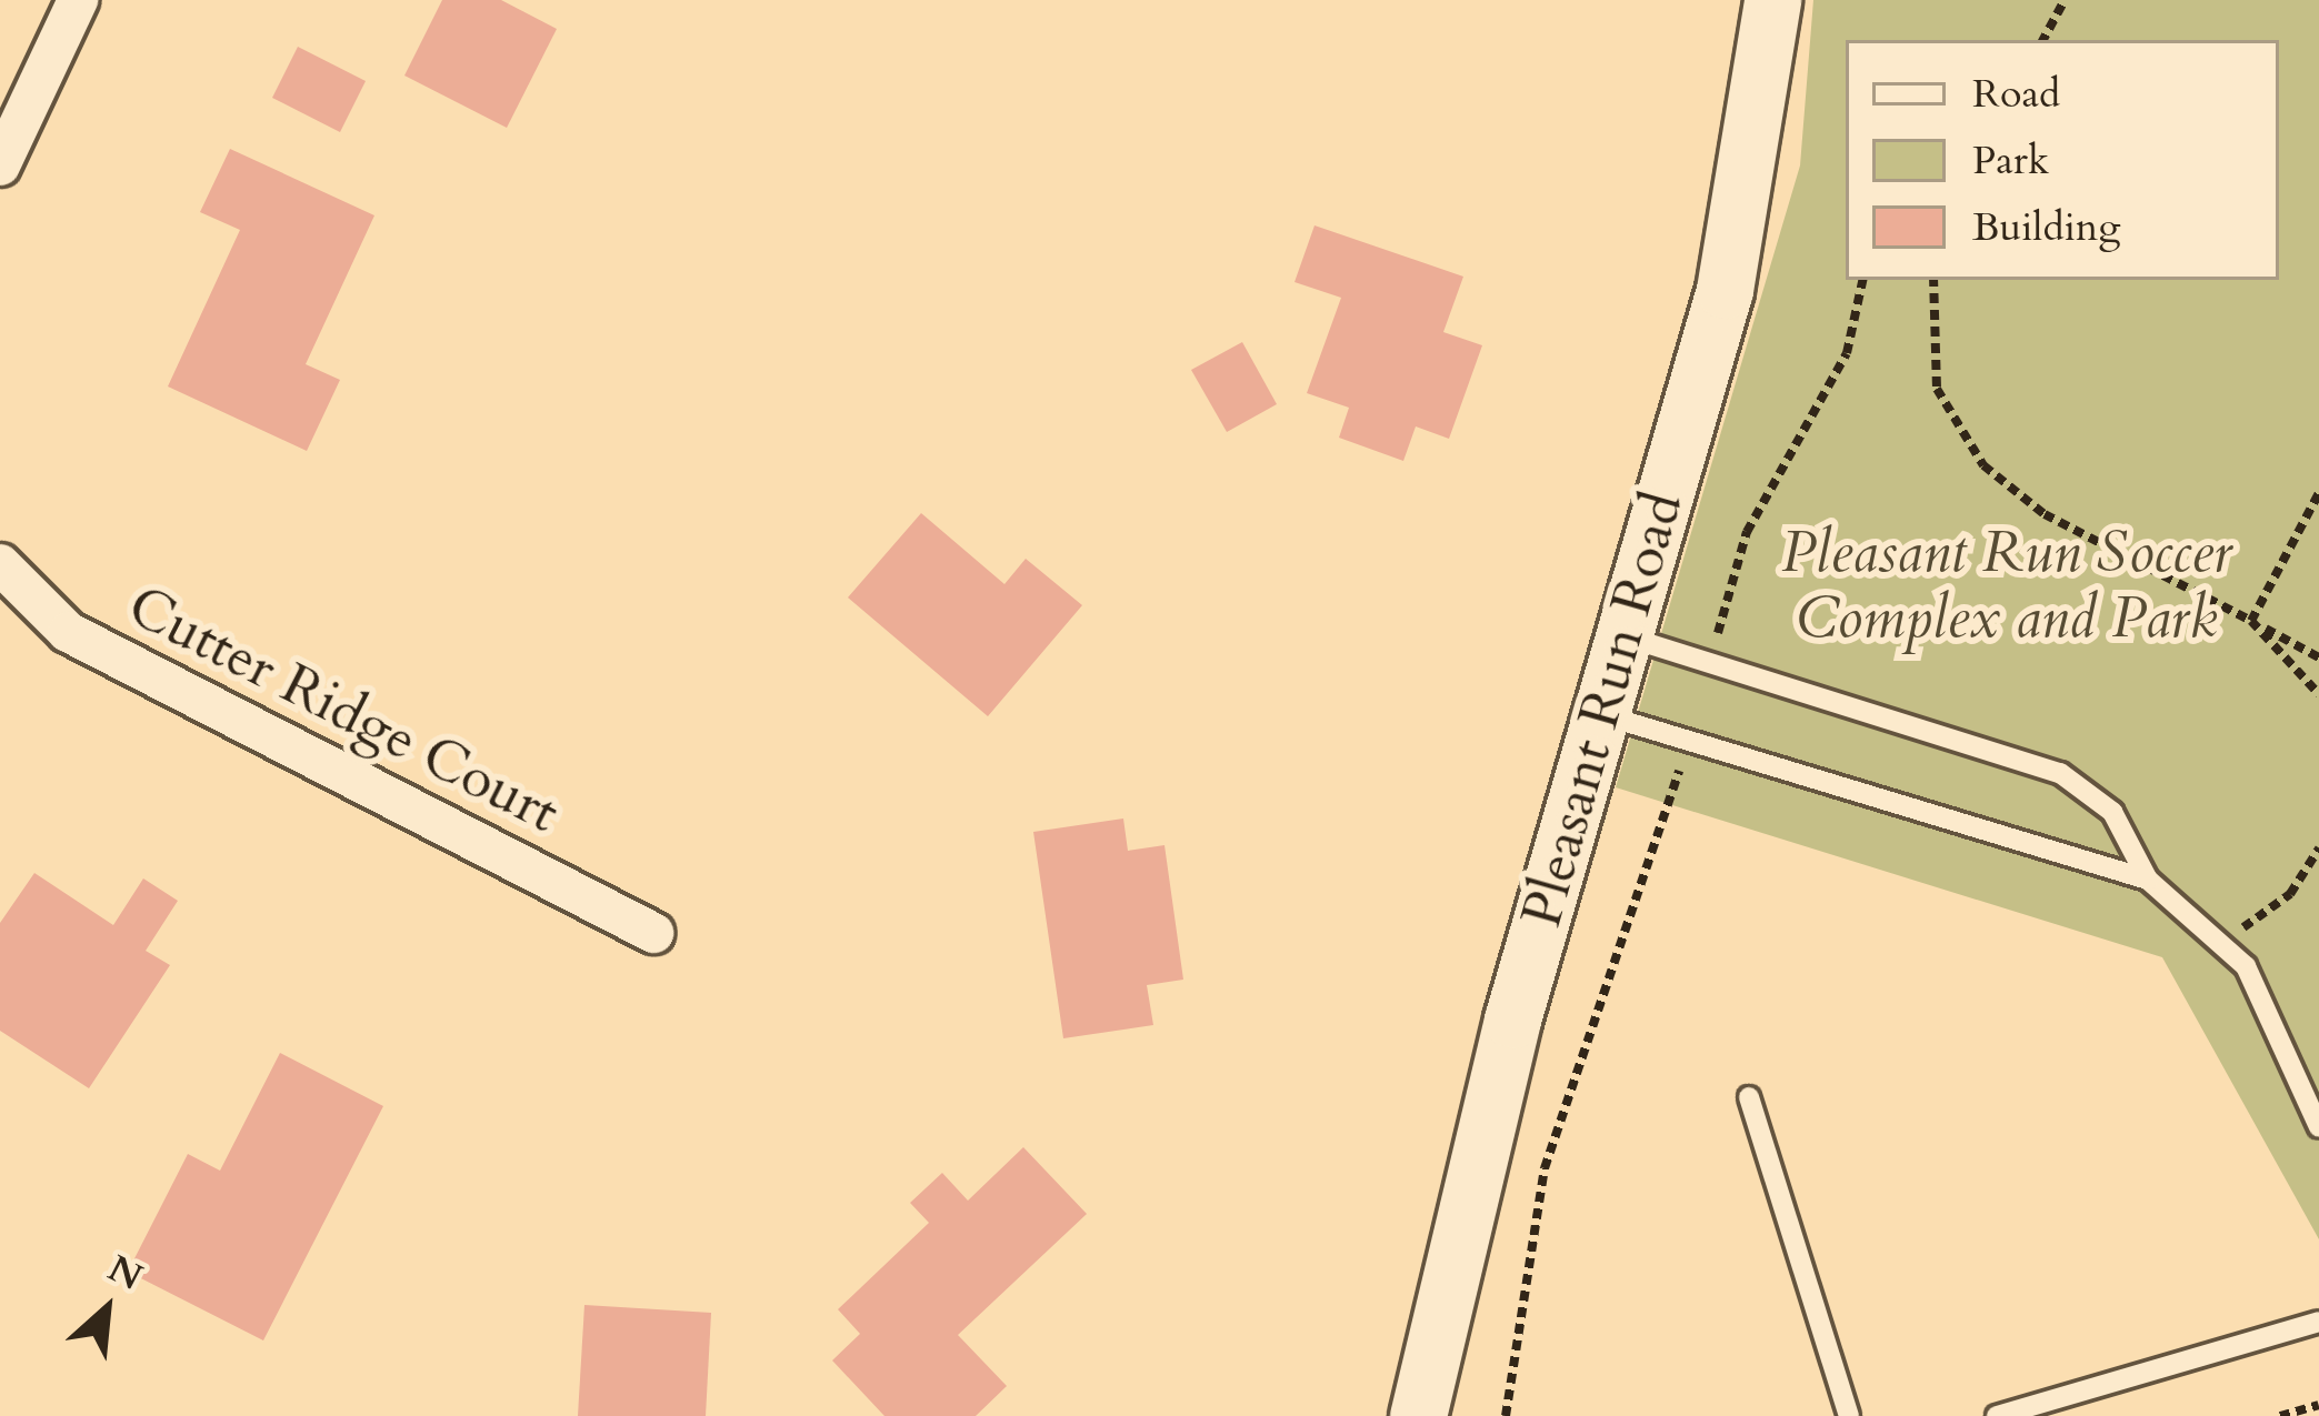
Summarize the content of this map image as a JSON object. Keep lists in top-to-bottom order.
{
  "streets": {
    "main road": ["Pleasant Run Road"],
    "street": ["Cutter Ridge Court"]
  },
  "parks": ["Pleasant Run Soccer Complex and Park"],
  "legend": ["Road", "Park", "Building"],
  "north": "top right"
}
